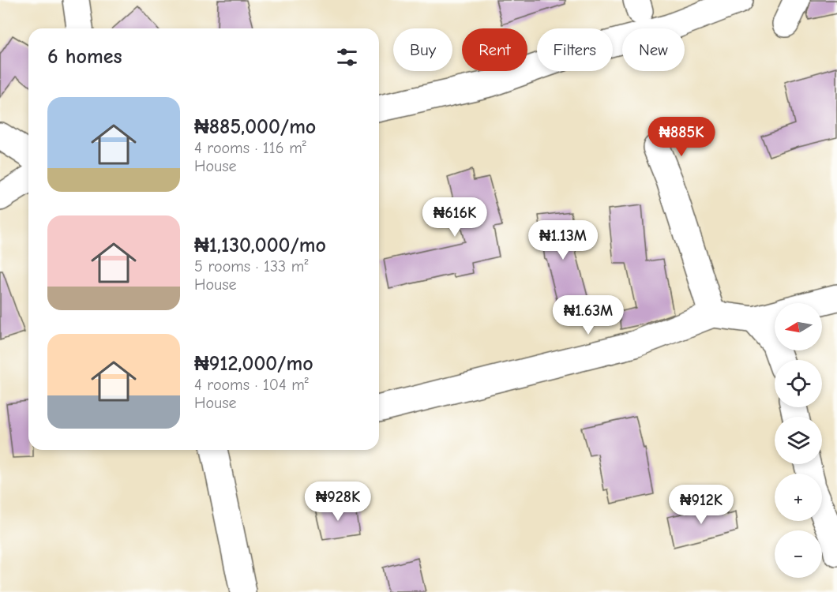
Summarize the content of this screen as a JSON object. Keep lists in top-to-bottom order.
{
  "north": "left",
  "page": {
    "chip": [
      "Buy",
      "Rent",
      "Filters",
      "New"
    ],
    "heading": "6 homes",
    "list": [
      {
        "name": "₦885,000/mo",
        "note": "4 rooms · 116 m² · House"
      },
      {
        "name": "₦1,130,000/mo",
        "note": "5 rooms · 133 m² · House"
      },
      {
        "name": "₦912,000/mo",
        "note": "4 rooms · 104 m² · House"
      }
    ],
    "price": [
      "₦885K",
      "₦616K",
      "₦1.13M",
      "₦1.63M",
      "₦928K",
      "₦912K"
    ],
    "map_buttons": ["+", "−"]
  }
}
